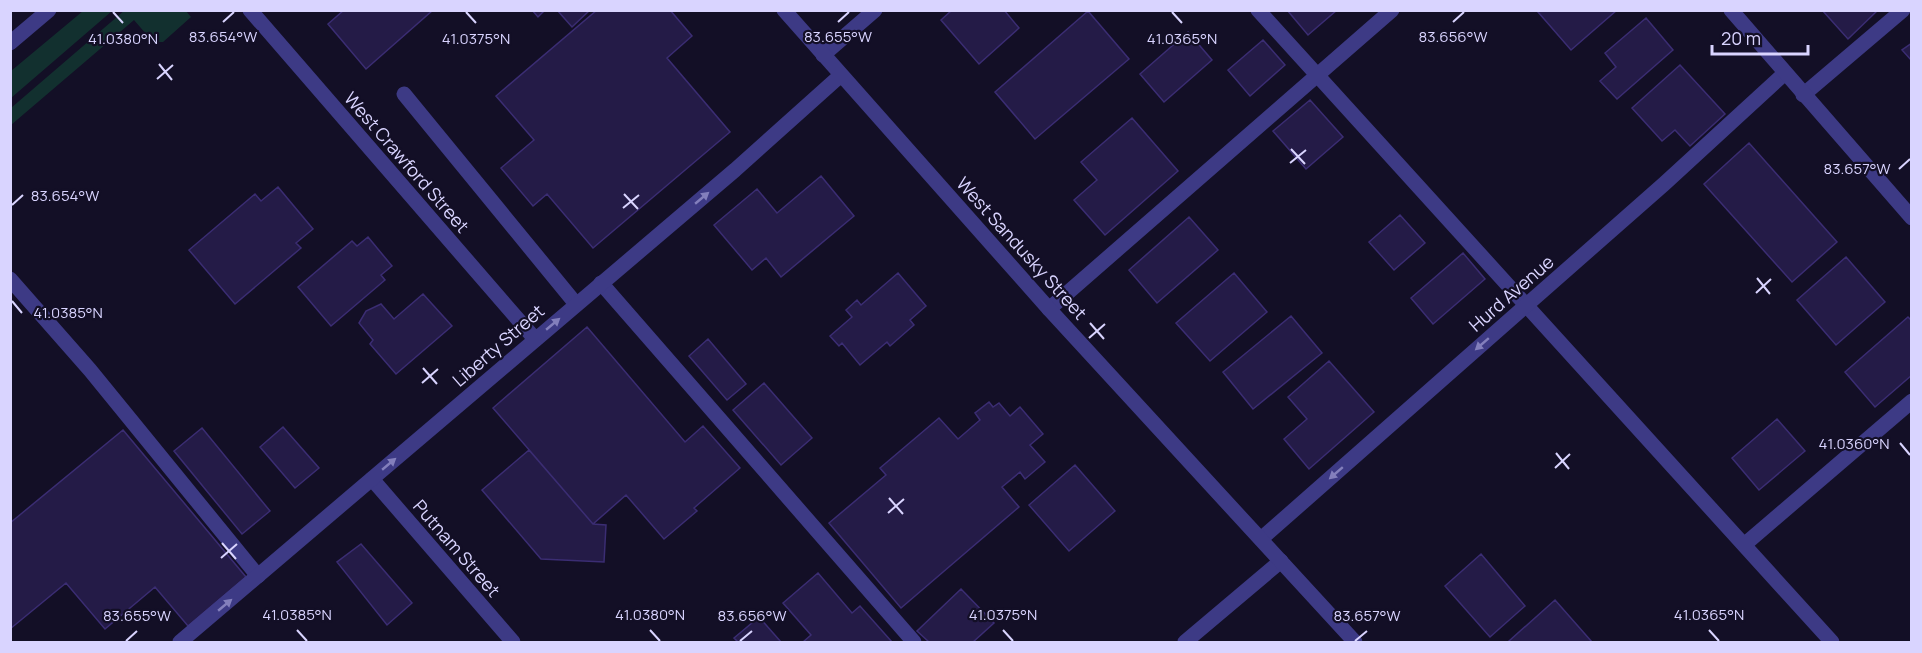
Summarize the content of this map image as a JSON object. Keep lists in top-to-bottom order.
{
  "streets": {
    "street": [
      "West Crawford Street",
      "West Sandusky Street",
      "Hurd Avenue",
      "Liberty Street",
      "Putnam Street"
    ]
  },
  "crossings": [
    ["West Crawford Street", "Liberty Street"],
    ["West Sandusky Street", "Hurd Avenue"],
    ["West Sandusky Street", "Liberty Street"],
    ["Liberty Street", "Putnam Street"]
  ],
  "one_way": ["Hurd Avenue", "Liberty Street"],
  "scale_bar": "20 m",
  "coordinates": [
    "83.654°W",
    "83.655°W",
    "83.656°W",
    "41.0380°N",
    "41.0375°N",
    "41.0365°N",
    "83.657°W",
    "41.0385°N",
    "41.0360°N"
  ]
}
